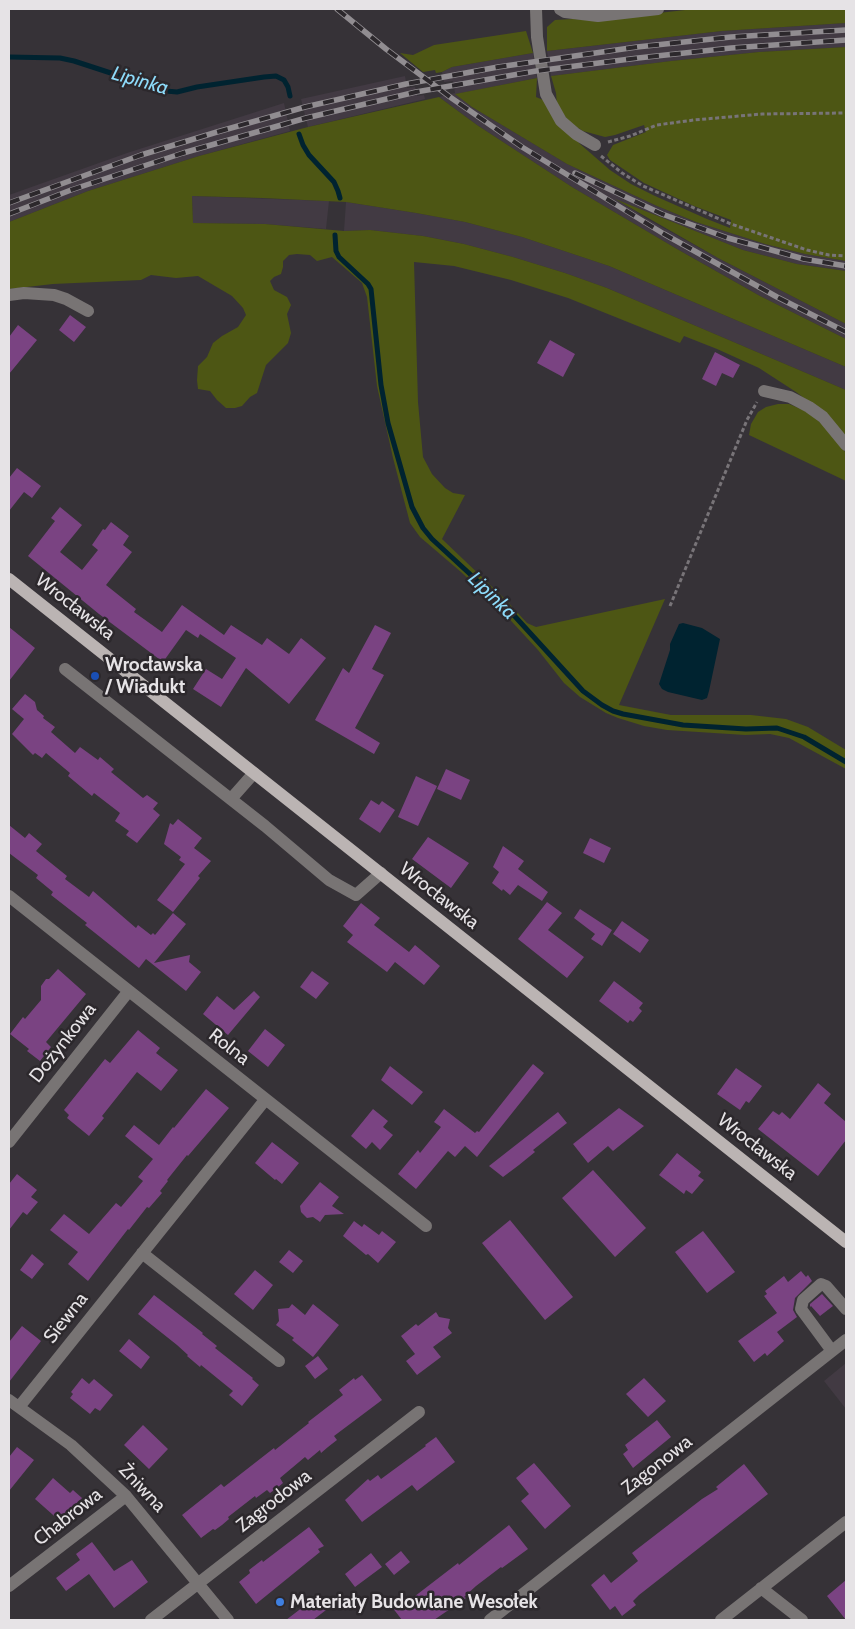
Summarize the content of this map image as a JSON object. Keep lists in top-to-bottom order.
{
  "streets": {
    "main road": ["Wrocławska"],
    "street": [
      "Dożynkowa",
      "Rolna",
      "Siewna",
      "Zagonowa",
      "Żniwna",
      "Zagrodowa",
      "Chabrowa"
    ]
  },
  "crossings": [
    ["Dożynkowa", "Rolna"],
    ["Rolna", "Siewna"],
    ["Siewna", "Żniwna"],
    ["Żniwna", "Zagrodowa"],
    ["Żniwna", "Chabrowa"]
  ],
  "water": ["Lipinka"],
  "places": ["Wrocławska / Wiadukt", "Materiały Budowlane Wesołek"]
}
